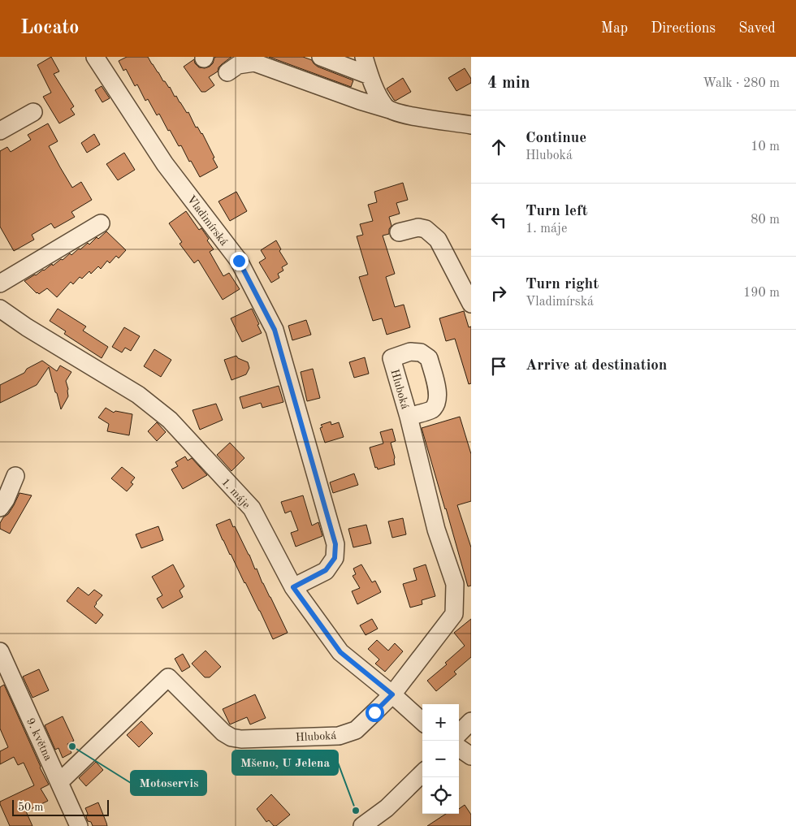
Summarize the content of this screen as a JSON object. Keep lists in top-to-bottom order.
{
  "streets": {
    "street": [
      "Vladimírská",
      "Hluboká",
      "1. máje",
      "9. května"
    ]
  },
  "crossings": [
    ["Vladimírská", "1. máje"],
    ["Hluboká", "1. máje"],
    ["Hluboká", "9. května"]
  ],
  "places": ["Motoservis", "Mšeno, U Jelena"],
  "scale_bar": "50 m",
  "page": {
    "header": "Locato",
    "nav": ["Map", "Directions", "Saved"],
    "heading": ["4 min", "Walk · 280 m"],
    "list": [
      ["Continue", "Hluboká", "10 m"],
      ["Turn left", "1. máje", "80 m"],
      ["Turn right", "Vladimírská", "190 m"],
      "Arrive at destination"
    ],
    "map_buttons": ["+", "−"],
    "scale": "50 m"
  }
}
